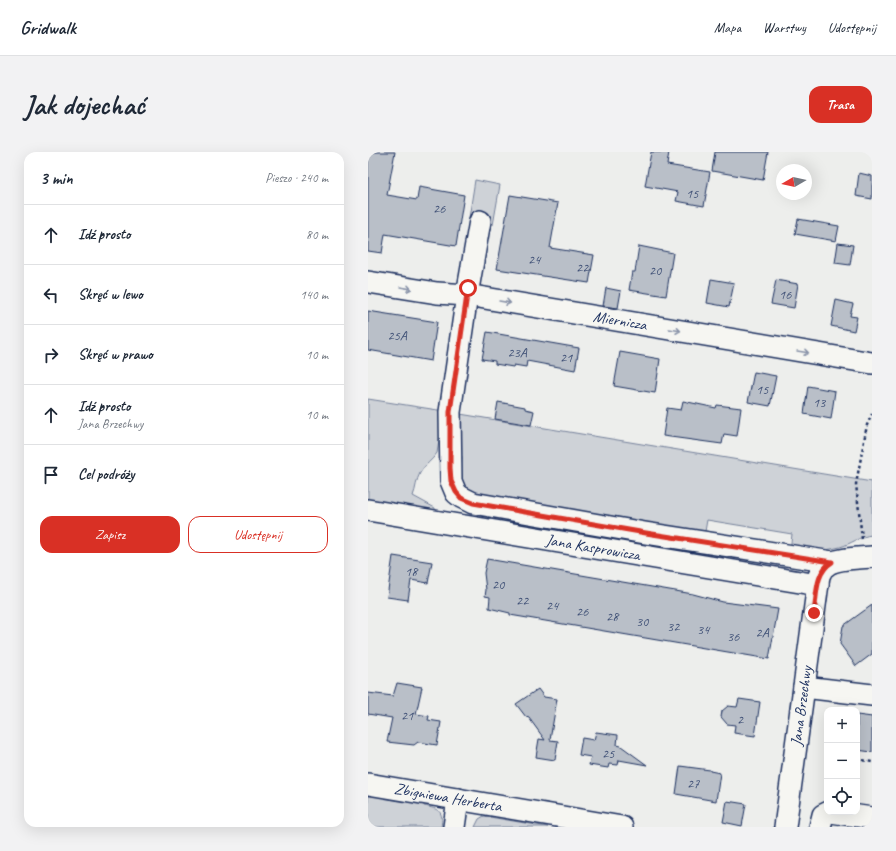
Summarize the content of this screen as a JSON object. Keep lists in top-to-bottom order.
{
  "streets": {
    "street": [
      "Miernicza",
      "Jana Kasprowicza",
      "Jana Brzechwy",
      "Zbigniewa Herberta"
    ]
  },
  "crossings": [
    ["Jana Kasprowicza", "Jana Brzechwy"]
  ],
  "one_way": ["Miernicza"],
  "house_numbers": [
    "15",
    "26",
    "24",
    "22",
    "20",
    "16",
    "25A",
    "23A",
    "21",
    "15",
    "13",
    "18",
    "20",
    "22",
    "24",
    "26",
    "28",
    "30",
    "32",
    "34",
    "2A",
    "36",
    "21",
    "2",
    "25",
    "27"
  ],
  "north": "left",
  "page": {
    "header": "Gridwalk",
    "nav": ["Mapa", "Warstwy", "Udostępnij"],
    "buttons": [
      "Trasa",
      ["Zapisz", "Udostępnij"]
    ],
    "title": "Jak dojechać",
    "heading": ["3 min", "Pieszo · 240 m"],
    "list": [
      ["Idź prosto", "80 m"],
      ["Skręć w lewo", "140 m"],
      ["Skręć w prawo", "10 m"],
      ["Idź prosto", "Jana Brzechwy", "10 m"],
      "Cel podróży"
    ],
    "map_buttons": ["+", "−"]
  }
}
